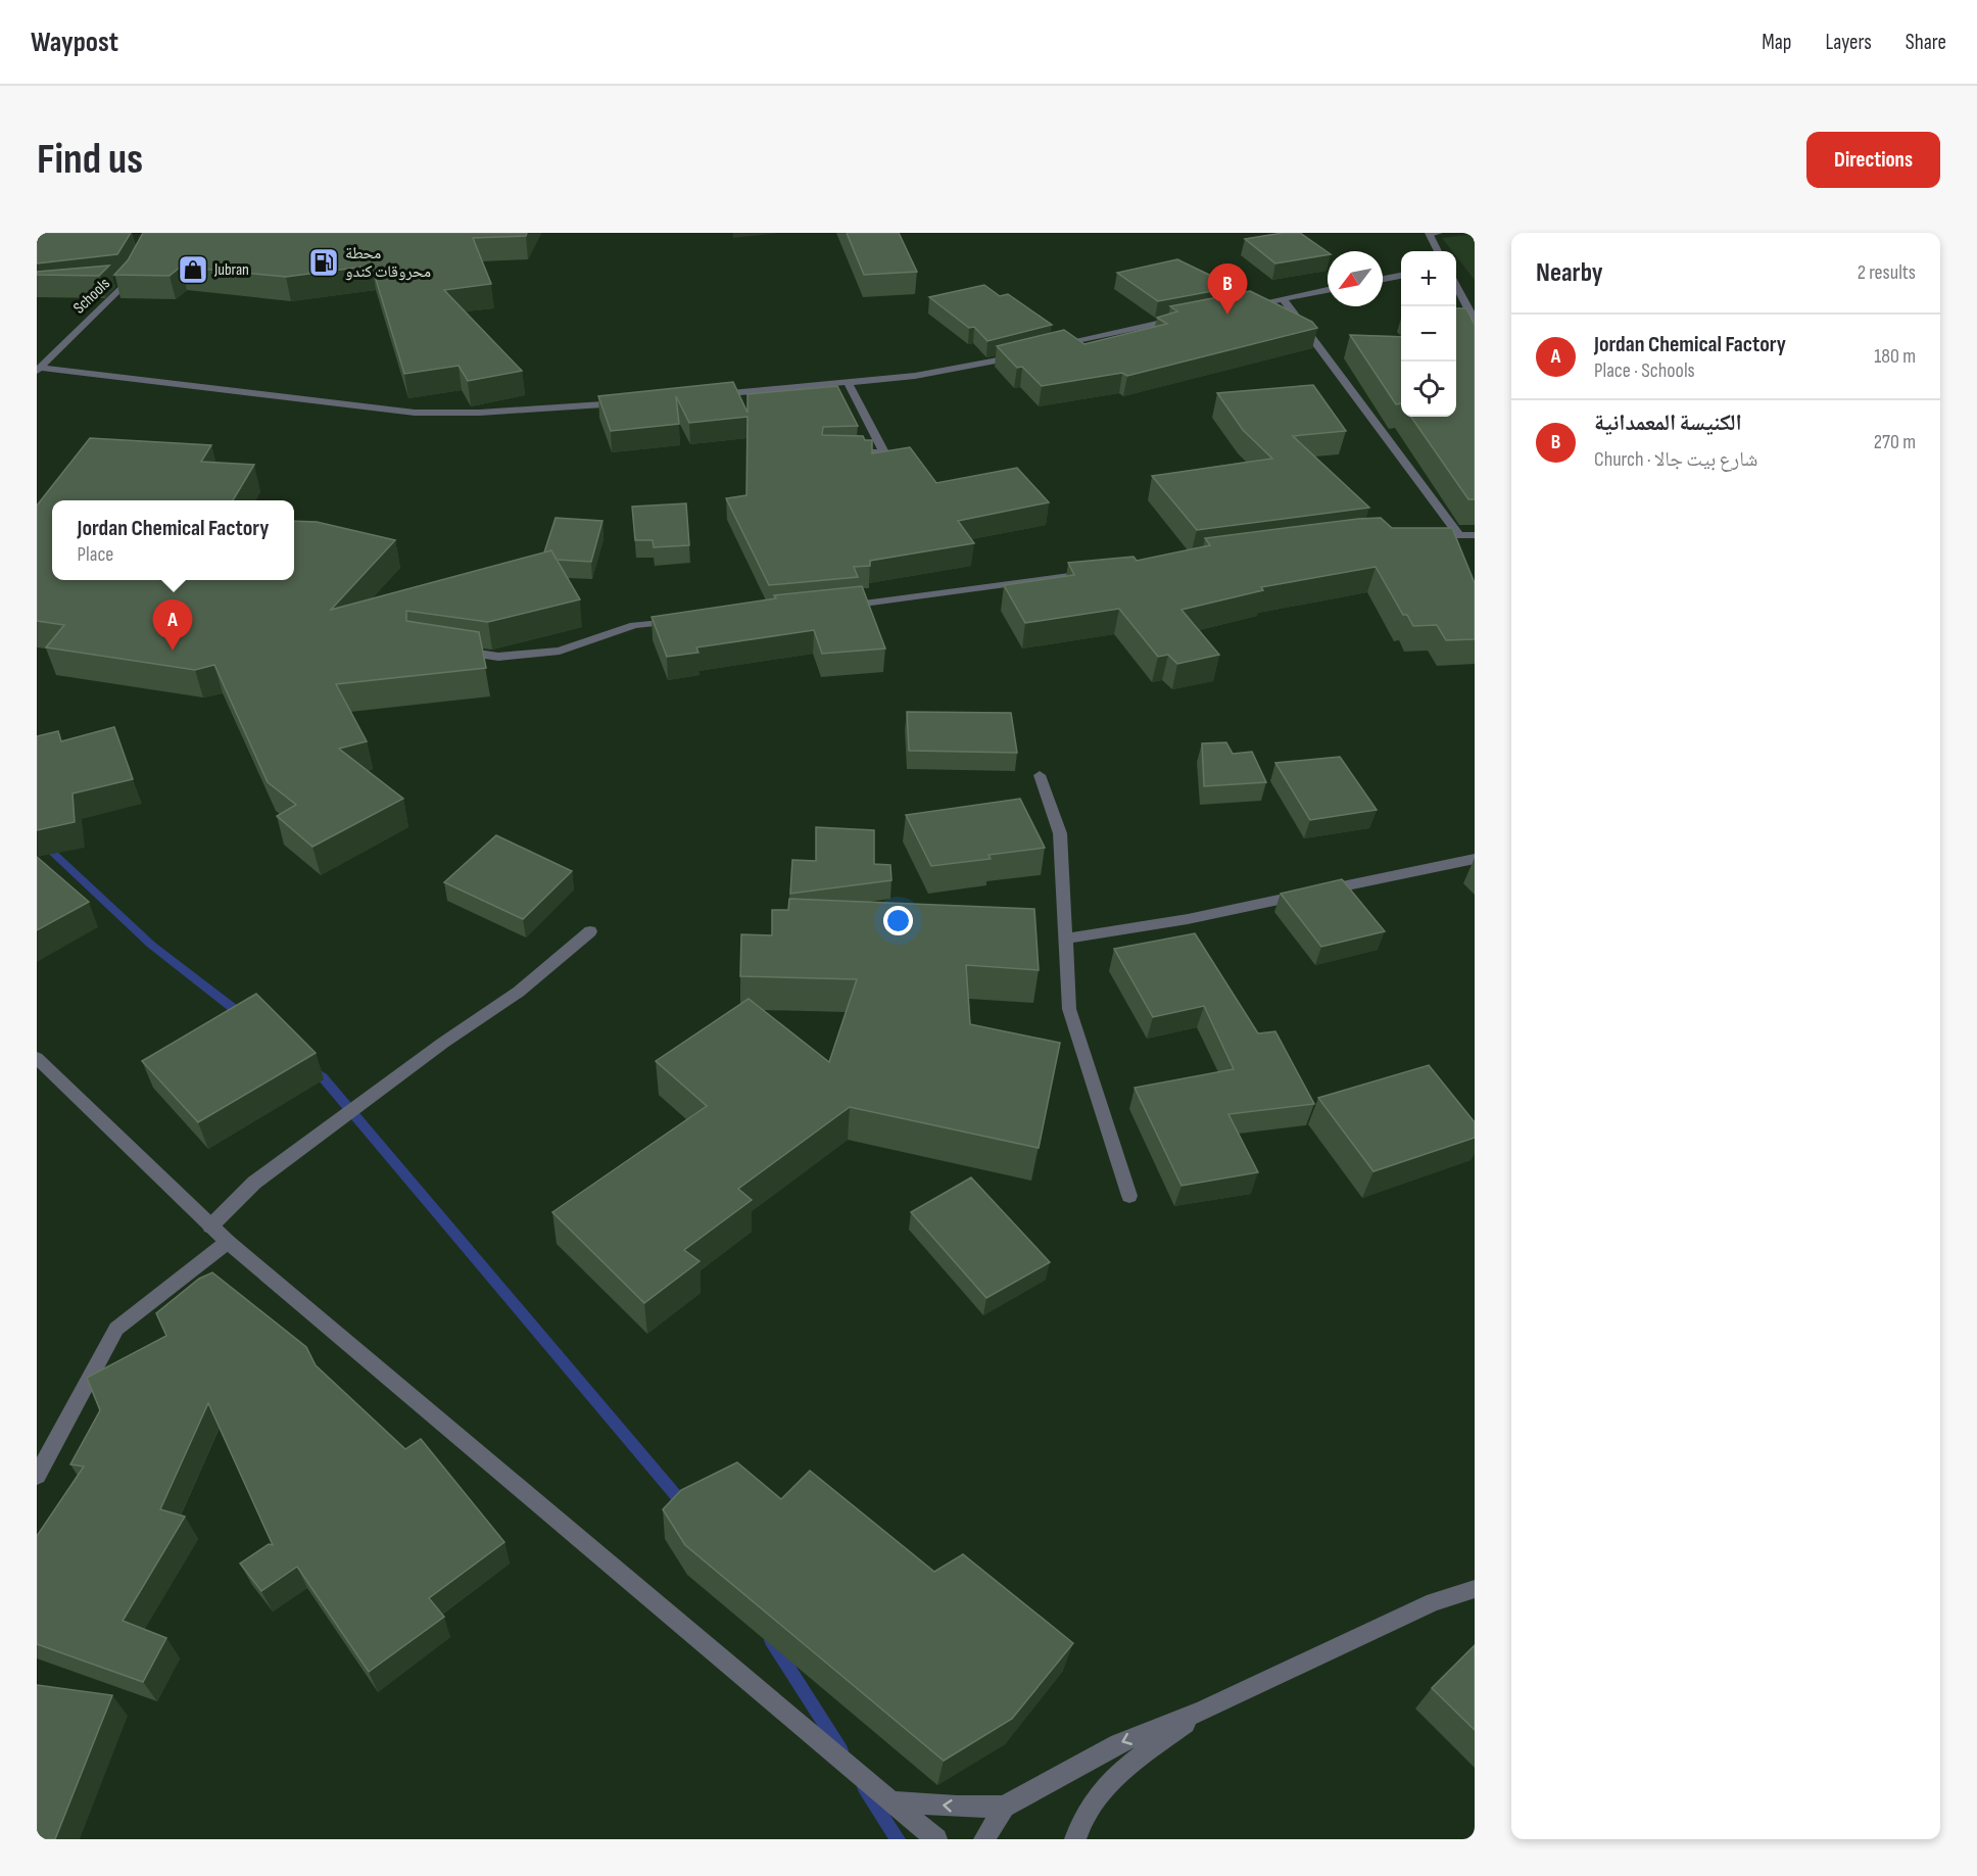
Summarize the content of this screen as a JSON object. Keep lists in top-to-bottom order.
{
  "streets": {
    "street": ["Schools"]
  },
  "places": {
    "fuel station": ["محطة محروقات كندو"],
    "shop": ["Jubran"]
  },
  "north": "bottom left",
  "page": {
    "header": "Waypost",
    "nav": ["Map", "Layers", "Share"],
    "buttons": "Directions",
    "title": "Find us",
    "heading": ["Nearby", "2 results"],
    "map_buttons": ["+", "−"],
    "pins": ["B", "A"],
    "list": [
      {
        "mark": "A",
        "name": "Jordan Chemical Factory",
        "note": "Place · Schools",
        "value": "180 m"
      },
      {
        "mark": "B",
        "name": "الكنيسة المعمدانية",
        "note": "Church · شارع بيت جالا",
        "value": "270 m"
      }
    ],
    "popup": ["Jordan Chemical Factory", "Place"]
  }
}
